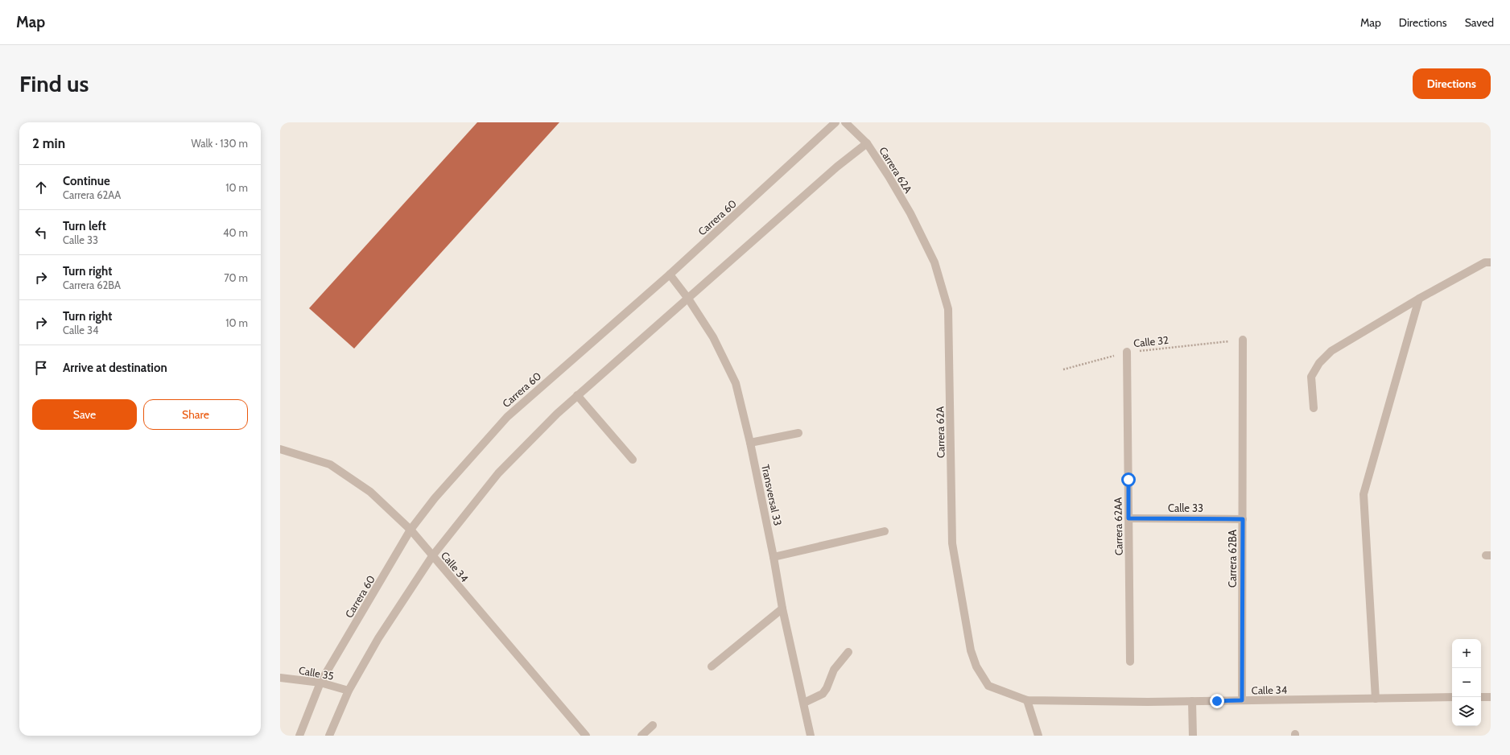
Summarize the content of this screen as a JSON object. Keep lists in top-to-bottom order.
{
  "streets": {
    "street": [
      "Carrera 62A",
      "Carrera 60",
      "Transversal 33",
      "Calle 33",
      "Carrera 62AA",
      "Carrera 62BA",
      "Calle 34",
      "Calle 35"
    ],
    "path": ["Calle 32"]
  },
  "crossings": [
    ["Carrera 62A", "Calle 34"],
    ["Carrera 60", "Transversal 33"],
    ["Carrera 60", "Calle 34"],
    ["Carrera 60", "Calle 35"],
    ["Calle 32", "Carrera 62AA"],
    ["Calle 32", "Carrera 62BA"],
    ["Calle 33", "Carrera 62AA"],
    ["Calle 33", "Carrera 62BA"],
    ["Carrera 62BA", "Calle 34"]
  ],
  "page": {
    "header": "Map",
    "nav": ["Map", "Directions", "Saved"],
    "buttons": [
      "Directions",
      ["Save", "Share"]
    ],
    "title": "Find us",
    "heading": ["2 min", "Walk · 130 m"],
    "list": [
      ["Continue", "Carrera 62AA", "10 m"],
      ["Turn left", "Calle 33", "40 m"],
      ["Turn right", "Carrera 62BA", "70 m"],
      ["Turn right", "Calle 34", "10 m"],
      "Arrive at destination"
    ],
    "map_buttons": ["+", "−"]
  }
}
